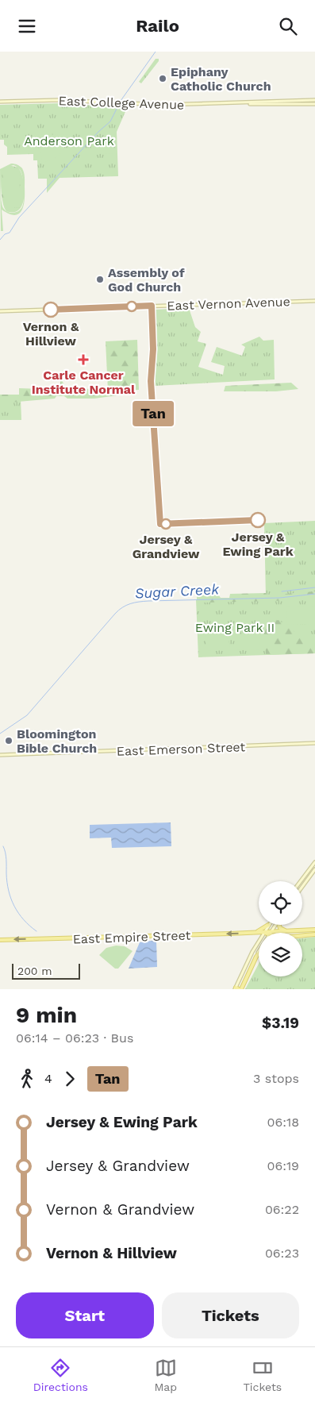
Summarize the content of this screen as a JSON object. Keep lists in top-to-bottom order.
{
  "streets": {
    "main road": [
      "East College Avenue",
      "East Vernon Avenue",
      "East Emerson Street",
      "East Empire Street"
    ]
  },
  "one_way": ["East Empire Street"],
  "water": ["Sugar Creek"],
  "parks": ["Anderson Park", "Ewing Park II"],
  "places": {
    "other": [
      "Epiphany Catholic Church",
      "Assembly of God Church",
      "Vernon & Hillview",
      "Jersey & Ewing Park",
      "Jersey & Grandview",
      "Bloomington Bible Church"
    ],
    "health": ["Carle Cancer Institute Normal"]
  },
  "lines": ["bus line Tan"],
  "scale_bar": "200 m",
  "page": {
    "header": "Railo",
    "on_map": "Tan",
    "scale": "200 m",
    "heading": ["9 min", "06:14 – 06:23 · Bus", "$3.19"],
    "legs": ["4", "Tan", "3 stops"],
    "list": [
      {
        "name": "Jersey & Ewing Park",
        "value": "06:18"
      },
      {
        "name": "Jersey & Grandview",
        "value": "06:19"
      },
      {
        "name": "Vernon & Grandview",
        "value": "06:22"
      },
      {
        "name": "Vernon & Hillview",
        "value": "06:23"
      }
    ],
    "buttons": ["Start", "Tickets"],
    "tabs": ["Directions", "Map", "Tickets"]
  }
}
